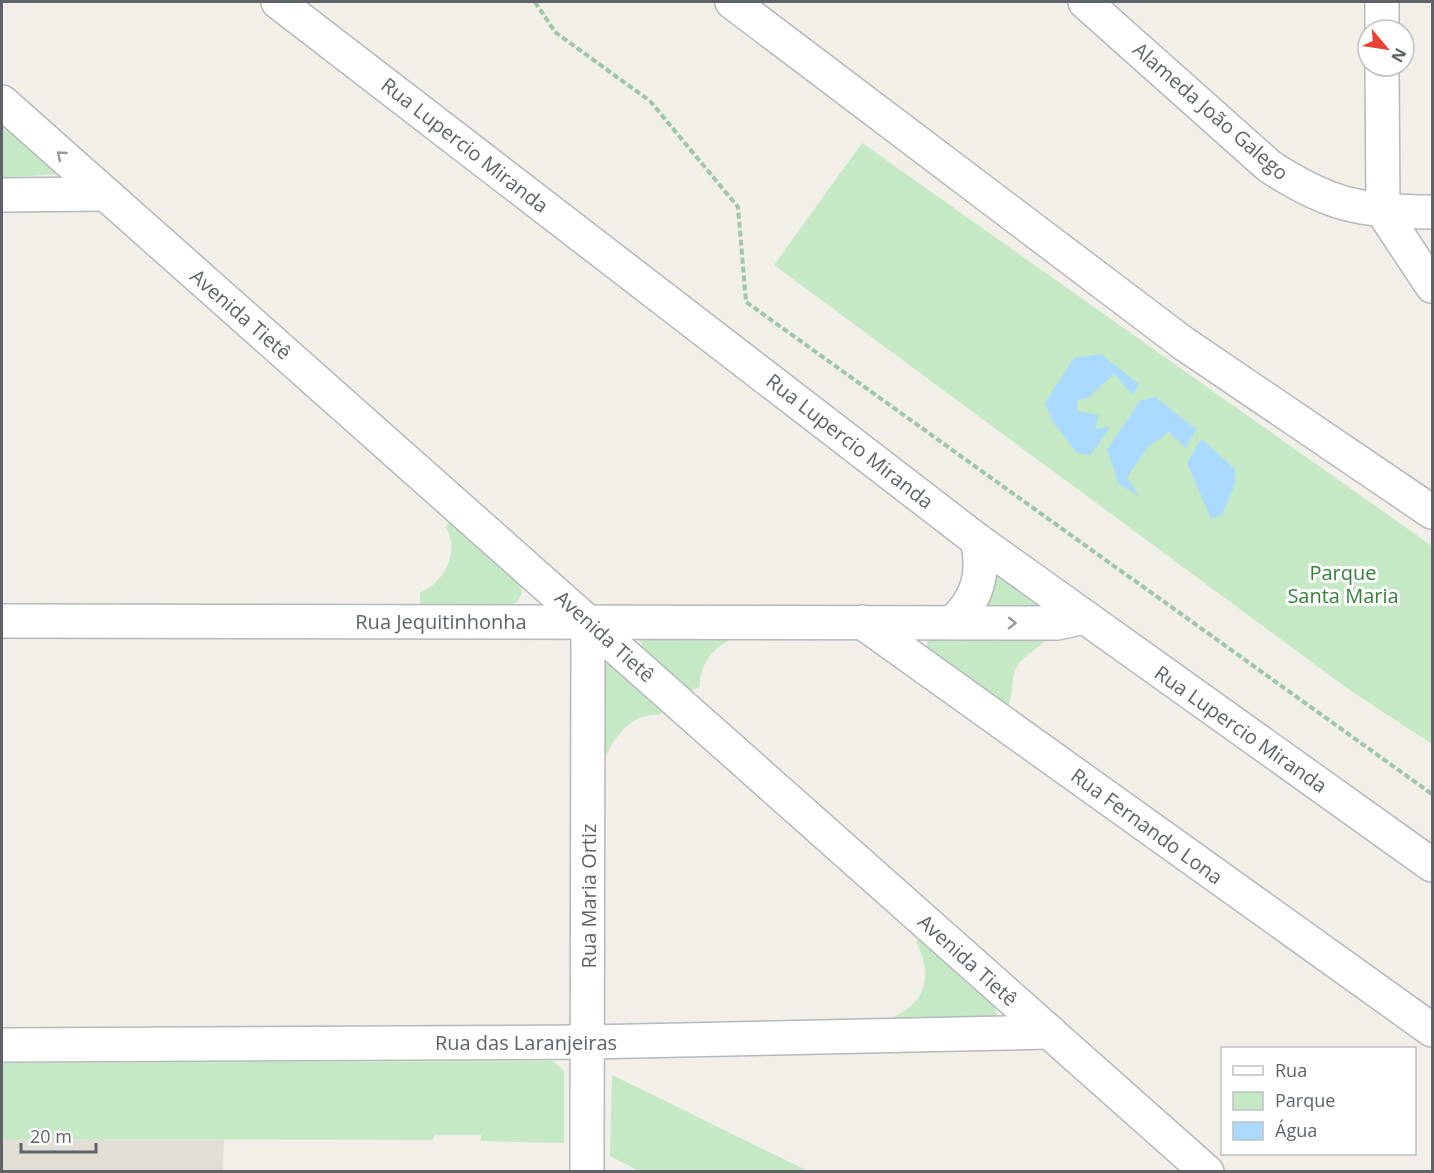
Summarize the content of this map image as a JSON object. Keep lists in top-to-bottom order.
{
  "streets": {
    "street": [
      "Alameda João Galego",
      "Rua Lupercio Miranda",
      "Avenida Tietê",
      "Rua Jequitinhonha",
      "Rua Fernando Lona",
      "Rua Maria Ortiz",
      "Rua das Laranjeiras"
    ]
  },
  "crossings": [
    ["Rua Lupercio Miranda", "Rua Jequitinhonha"],
    ["Avenida Tietê", "Rua Jequitinhonha"],
    ["Avenida Tietê", "Rua Maria Ortiz"],
    ["Avenida Tietê", "Rua das Laranjeiras"],
    ["Rua Jequitinhonha", "Rua Fernando Lona"],
    ["Rua Jequitinhonha", "Rua Maria Ortiz"],
    ["Rua Maria Ortiz", "Rua das Laranjeiras"]
  ],
  "parks": ["Parque Santa Maria"],
  "legend": ["Rua", "Parque", "Água"],
  "scale_bar": "20 m",
  "north": "bottom right"
}
